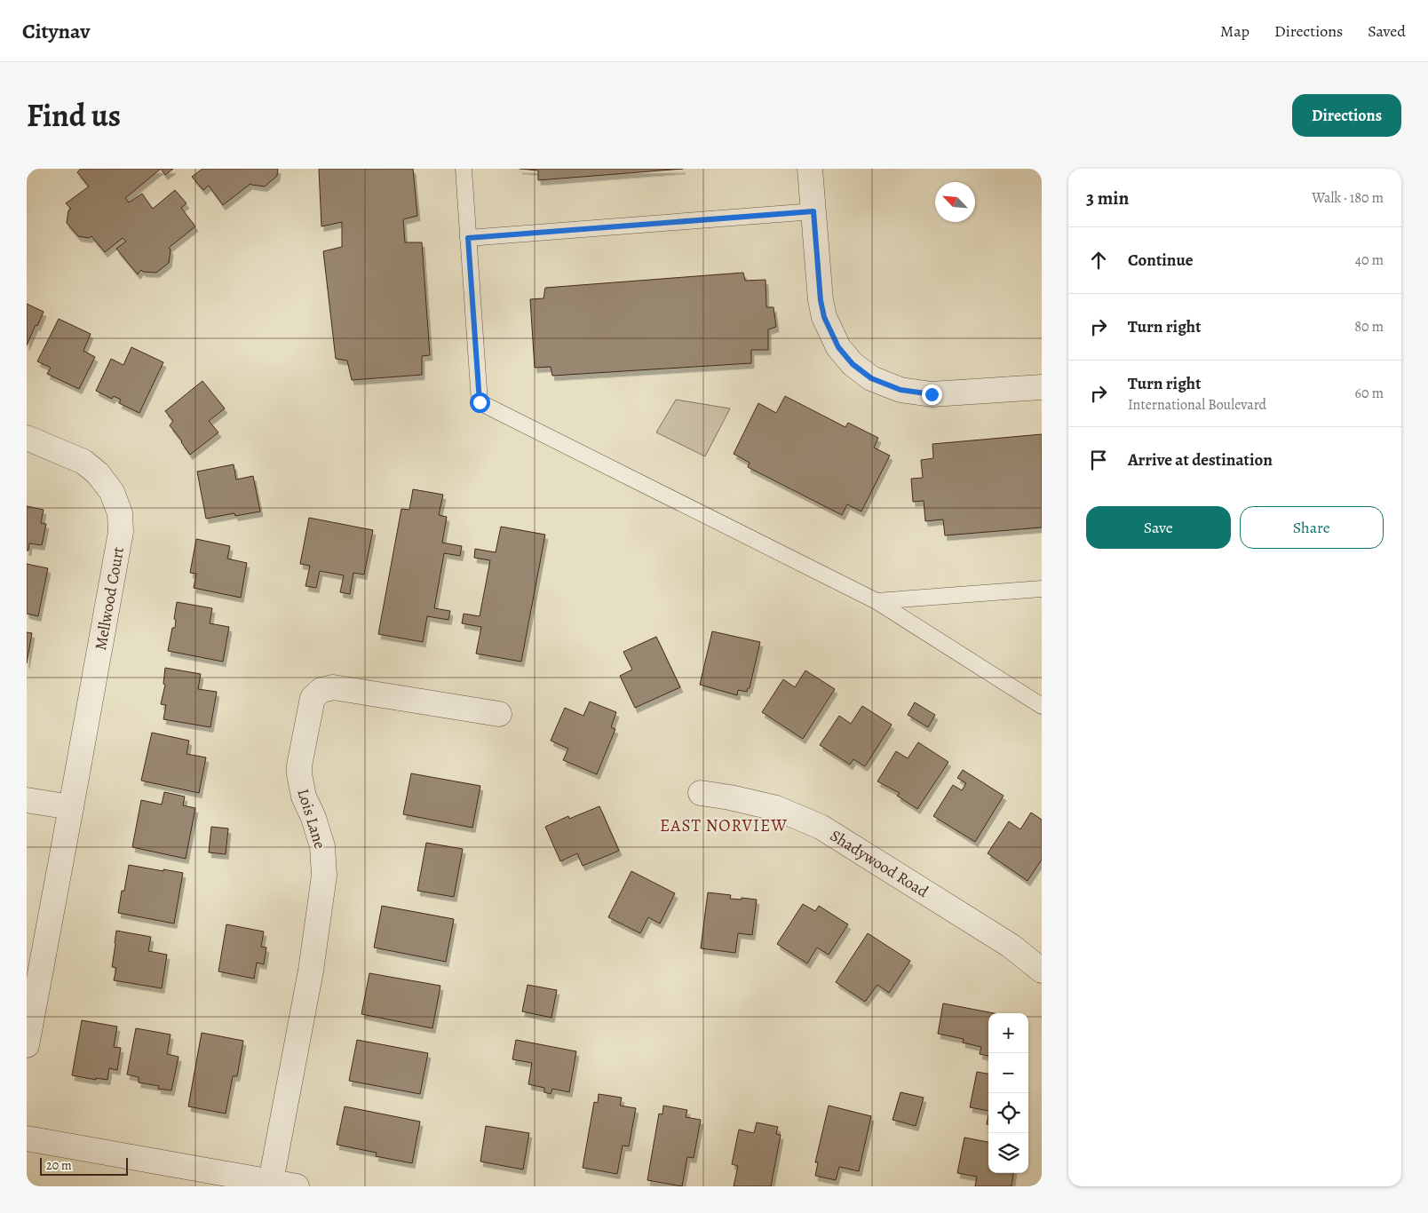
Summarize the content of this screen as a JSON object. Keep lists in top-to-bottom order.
{
  "streets": {
    "street": ["Mellwood Court", "Lois Lane", "Shadywood Road"]
  },
  "districts": ["EAST NORVIEW"],
  "scale_bar": "20 m",
  "north": "top left",
  "page": {
    "header": "Citynav",
    "nav": ["Map", "Directions", "Saved"],
    "title": "Find us",
    "buttons": [
      "Directions",
      ["Save", "Share"]
    ],
    "heading": ["3 min", "Walk · 180 m"],
    "list": [
      ["Continue", "40 m"],
      ["Turn right", "80 m"],
      ["Turn right", "International Boulevard", "60 m"],
      "Arrive at destination"
    ],
    "map_buttons": ["+", "−"],
    "scale": "20 m"
  }
}
